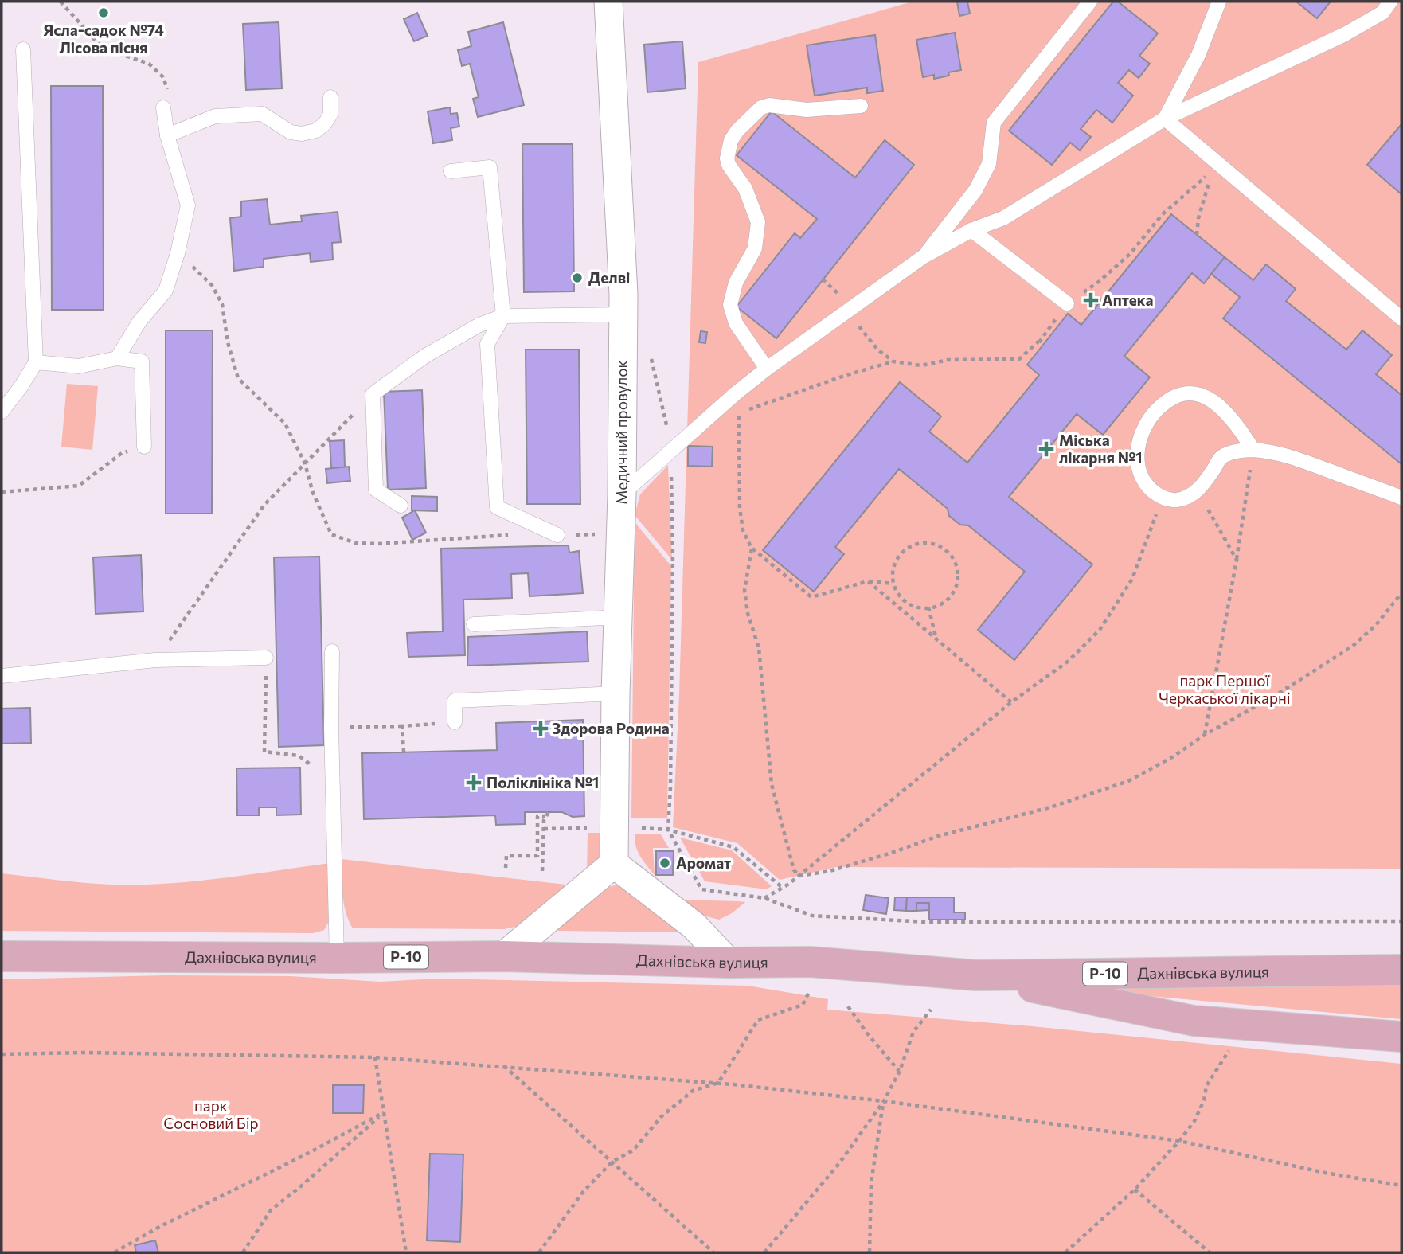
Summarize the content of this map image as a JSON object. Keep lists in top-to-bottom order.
{
  "streets": {
    "main road": ["Р-10", "Дахнівська вулиця"],
    "street": ["Медичний провулок"]
  },
  "parks": ["парк Першої Черкаської лікарні", "парк Сосновий Бір"],
  "places": {
    "other": ["Ясла-садок №74 Лісова пісня", "Делві", "Аромат"],
    "health": [
      "Аптека",
      "Міська лікарня №1",
      "Здорова Родина",
      "Поліклініка №1"
    ]
  }
}
